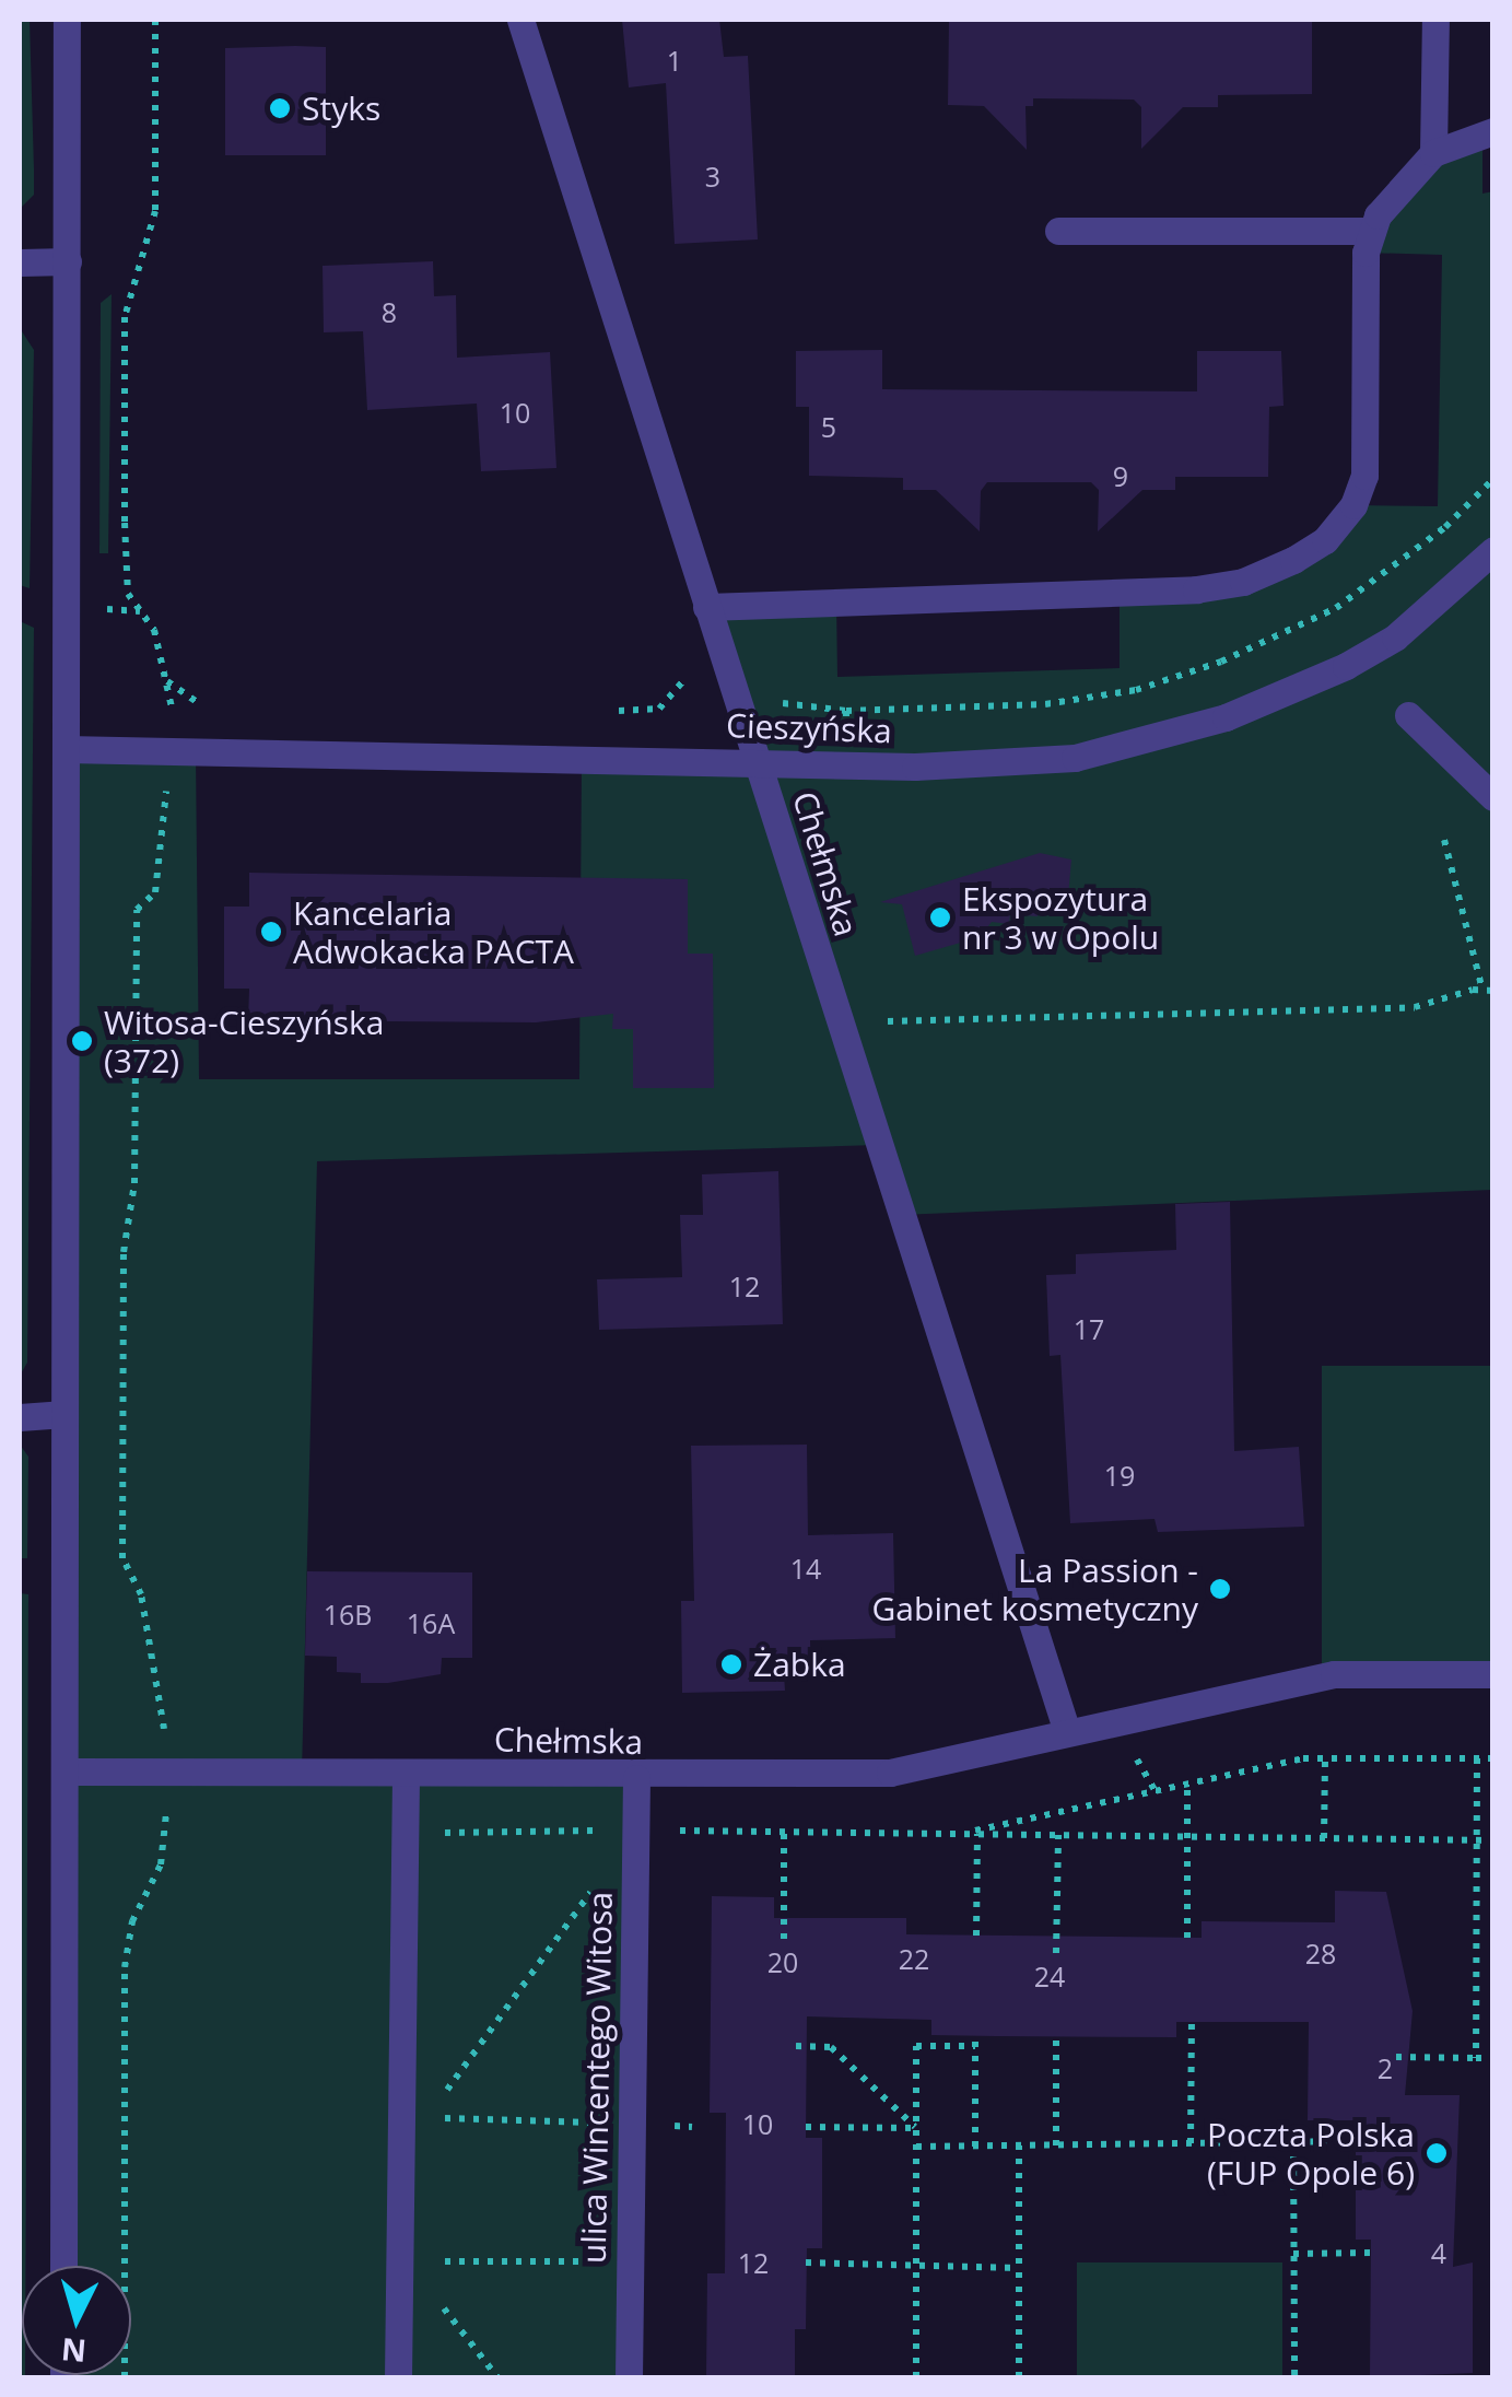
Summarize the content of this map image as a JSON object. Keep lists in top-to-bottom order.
{
  "streets": {
    "street": ["Cieszyńska", "Chełmska", "ulica Wincentego Witosa"]
  },
  "crossings": [
    ["Cieszyńska", "Chełmska"],
    ["Chełmska", "ulica Wincentego Witosa"]
  ],
  "places": [
    "Styks",
    "Ekspozytura nr 3 w Opolu",
    "Kancelaria Adwokacka PACTA",
    "Witosa-Cieszyńska (372)",
    "La Passion - Gabinet kosmetyczny",
    "Żabka",
    "Poczta Polska (FUP Opole 6)"
  ],
  "house_numbers": [
    "1",
    "3",
    "8",
    "10",
    "5",
    "9",
    "12",
    "17",
    "19",
    "14",
    "16B",
    "16A",
    "28",
    "22",
    "20",
    "24",
    "2",
    "10",
    "4",
    "12"
  ],
  "north": "bottom"
}
